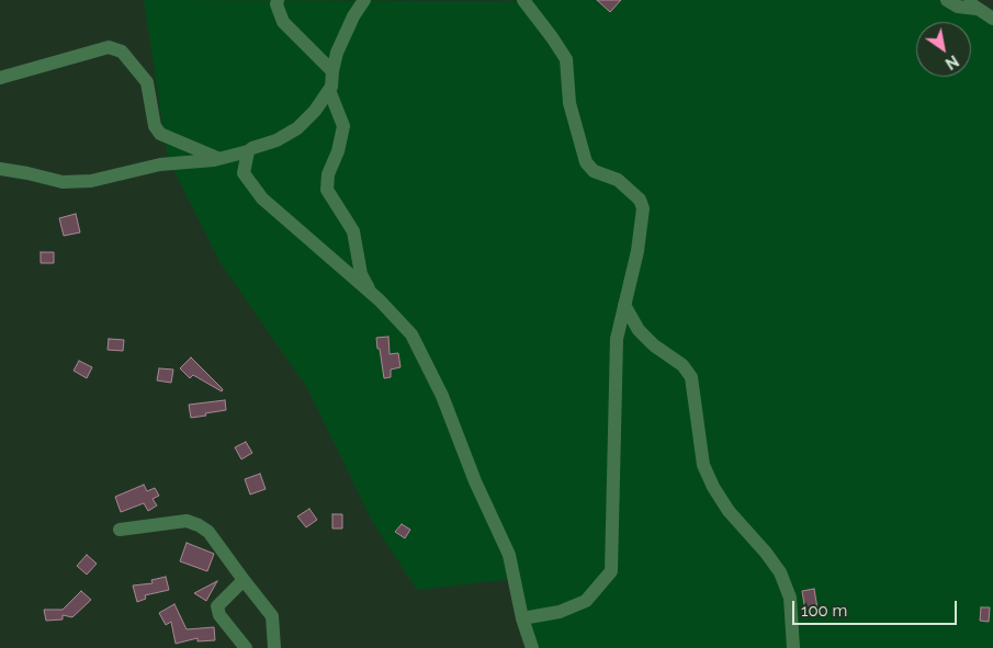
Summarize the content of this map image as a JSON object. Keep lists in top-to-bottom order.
{
  "scale_bar": "100 m",
  "north": "bottom right"
}
